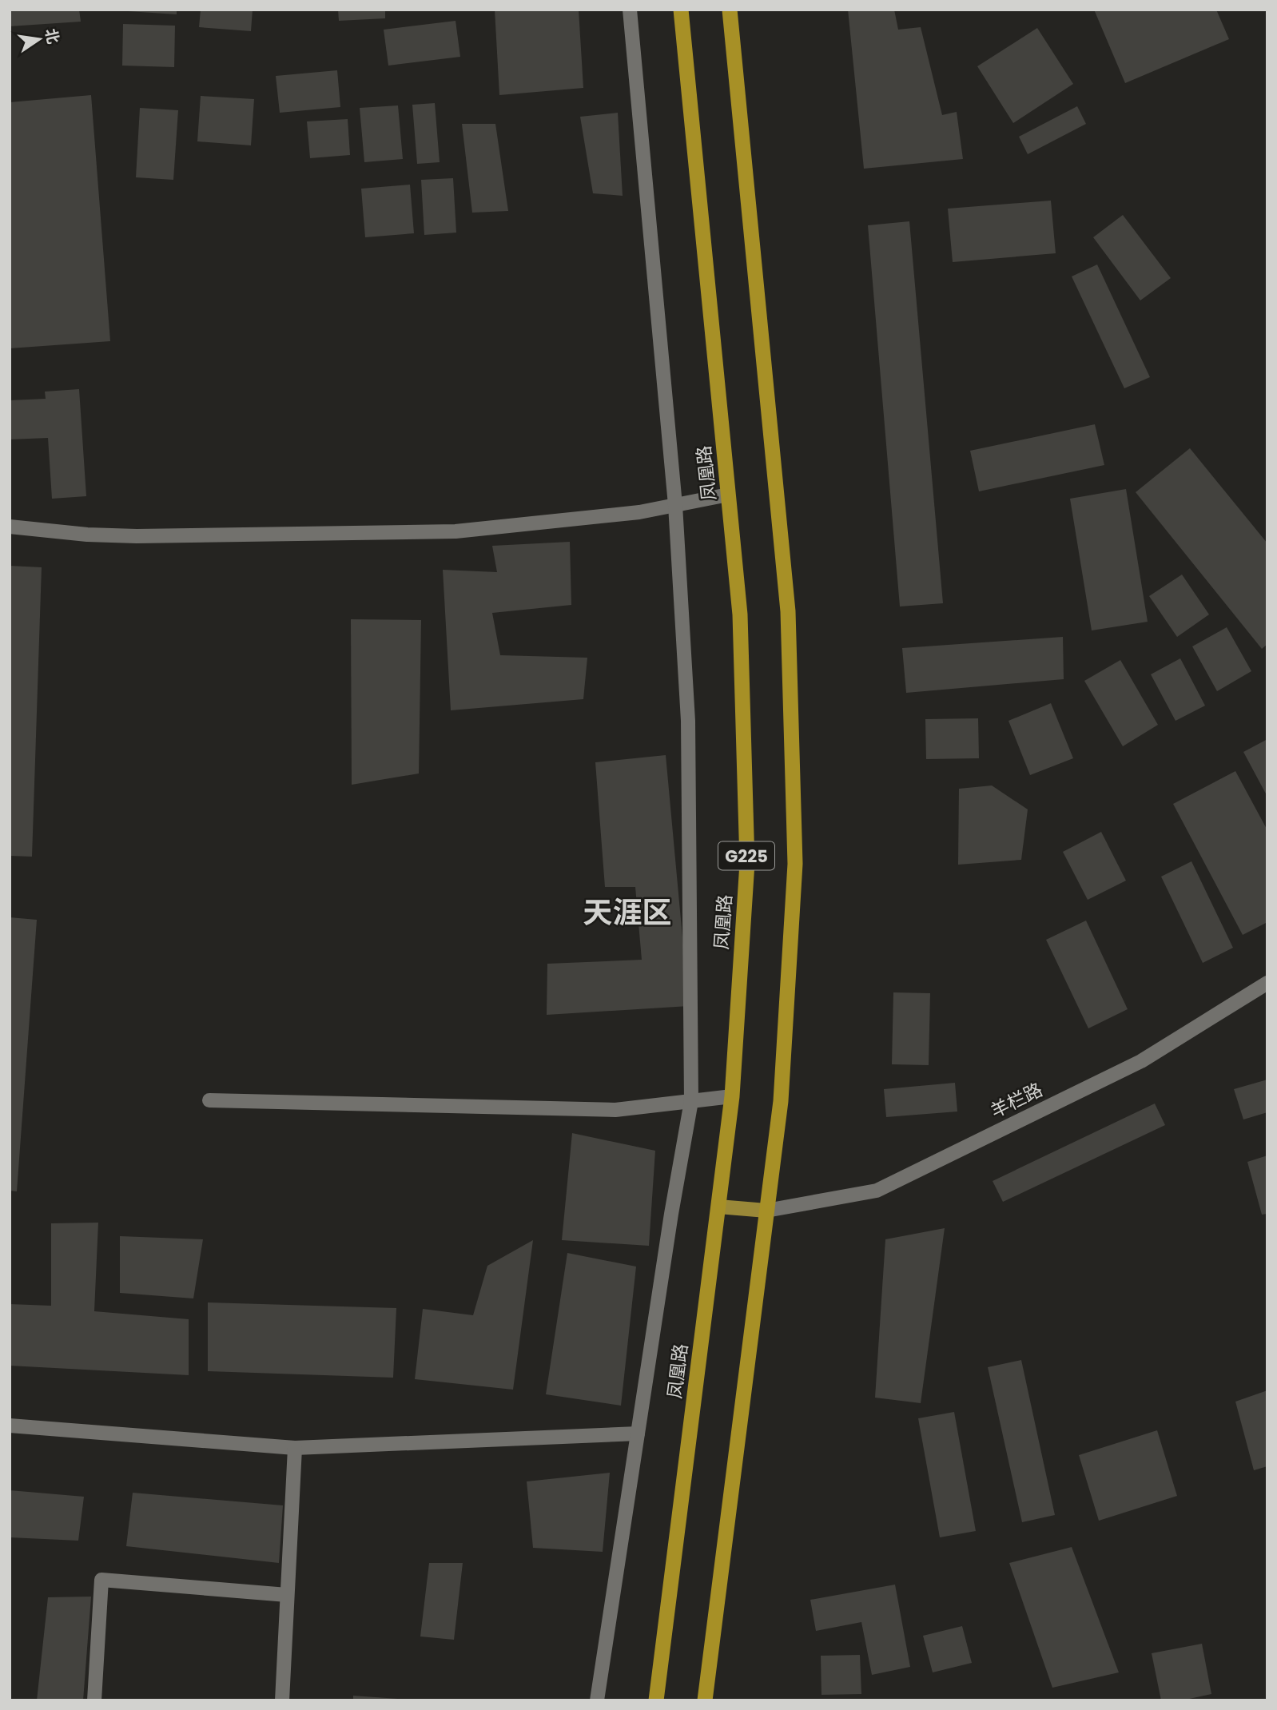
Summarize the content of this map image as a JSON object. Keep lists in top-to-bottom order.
{
  "streets": {
    "highway": ["凤凰路", "G225"],
    "street": ["羊栏路"]
  },
  "crossings": [
    ["G225", "羊栏路"]
  ],
  "districts": ["天涯区"],
  "north": "right"
}
